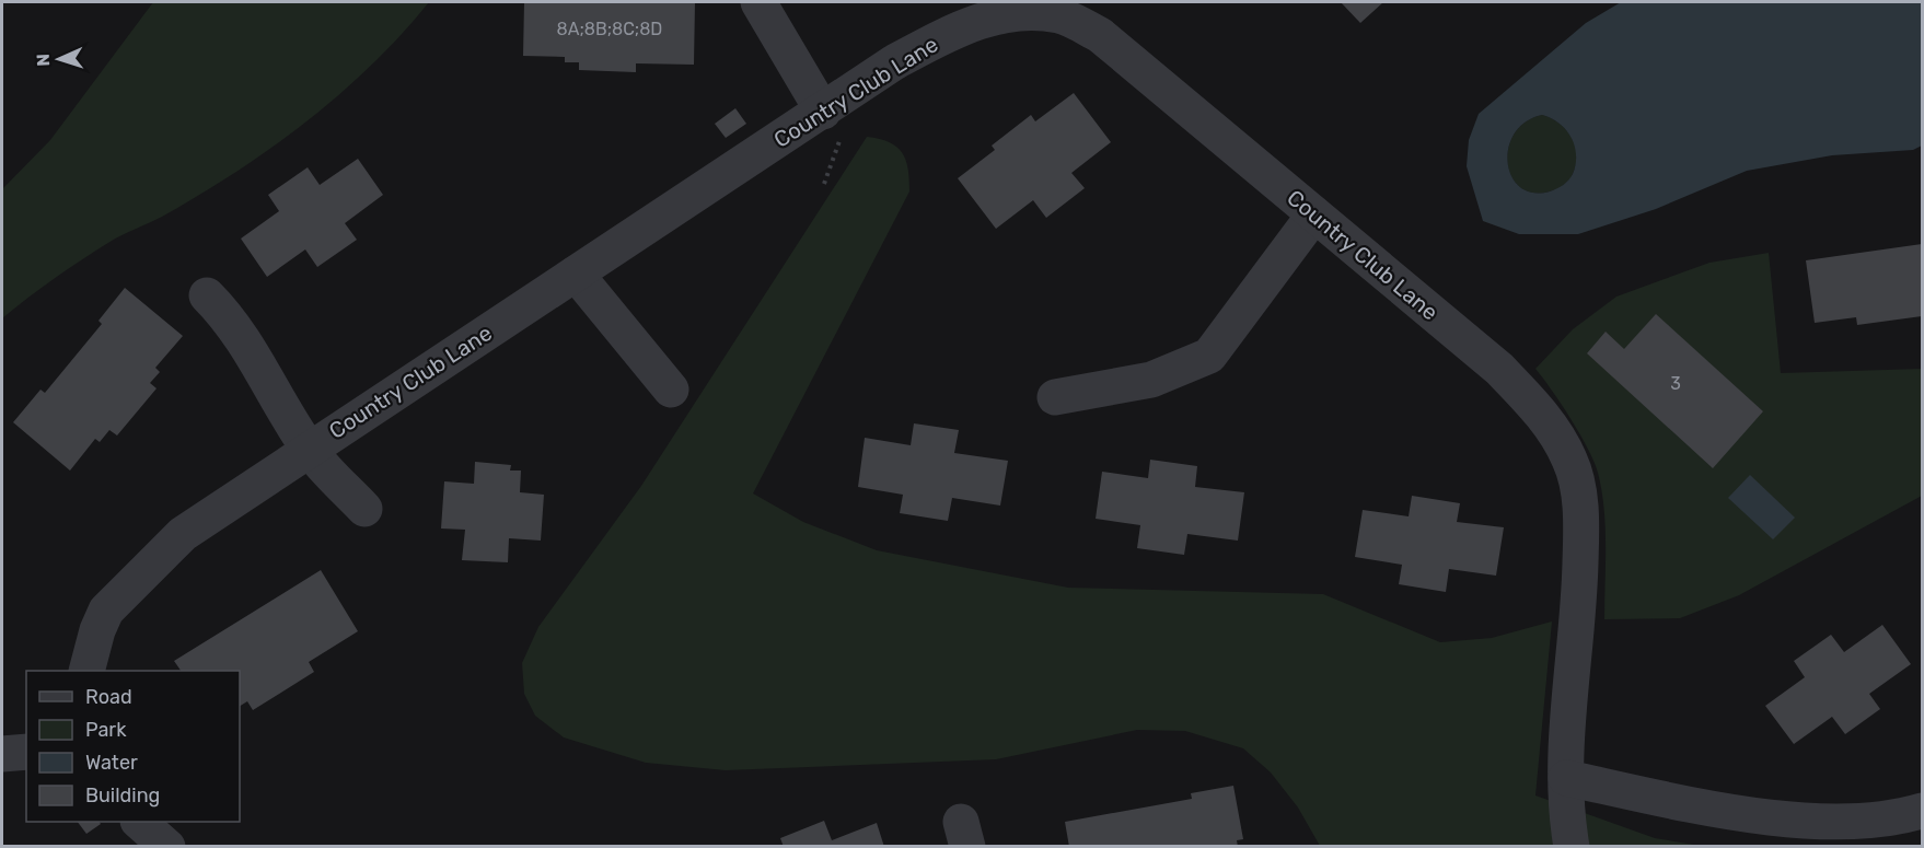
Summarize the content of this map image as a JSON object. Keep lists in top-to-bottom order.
{
  "streets": {
    "street": ["Country Club Lane"]
  },
  "house_numbers": ["8A;8B;8C;8D", "3"],
  "legend": [
    "Road",
    "Park",
    "Water",
    "Building"
  ],
  "north": "left"
}
